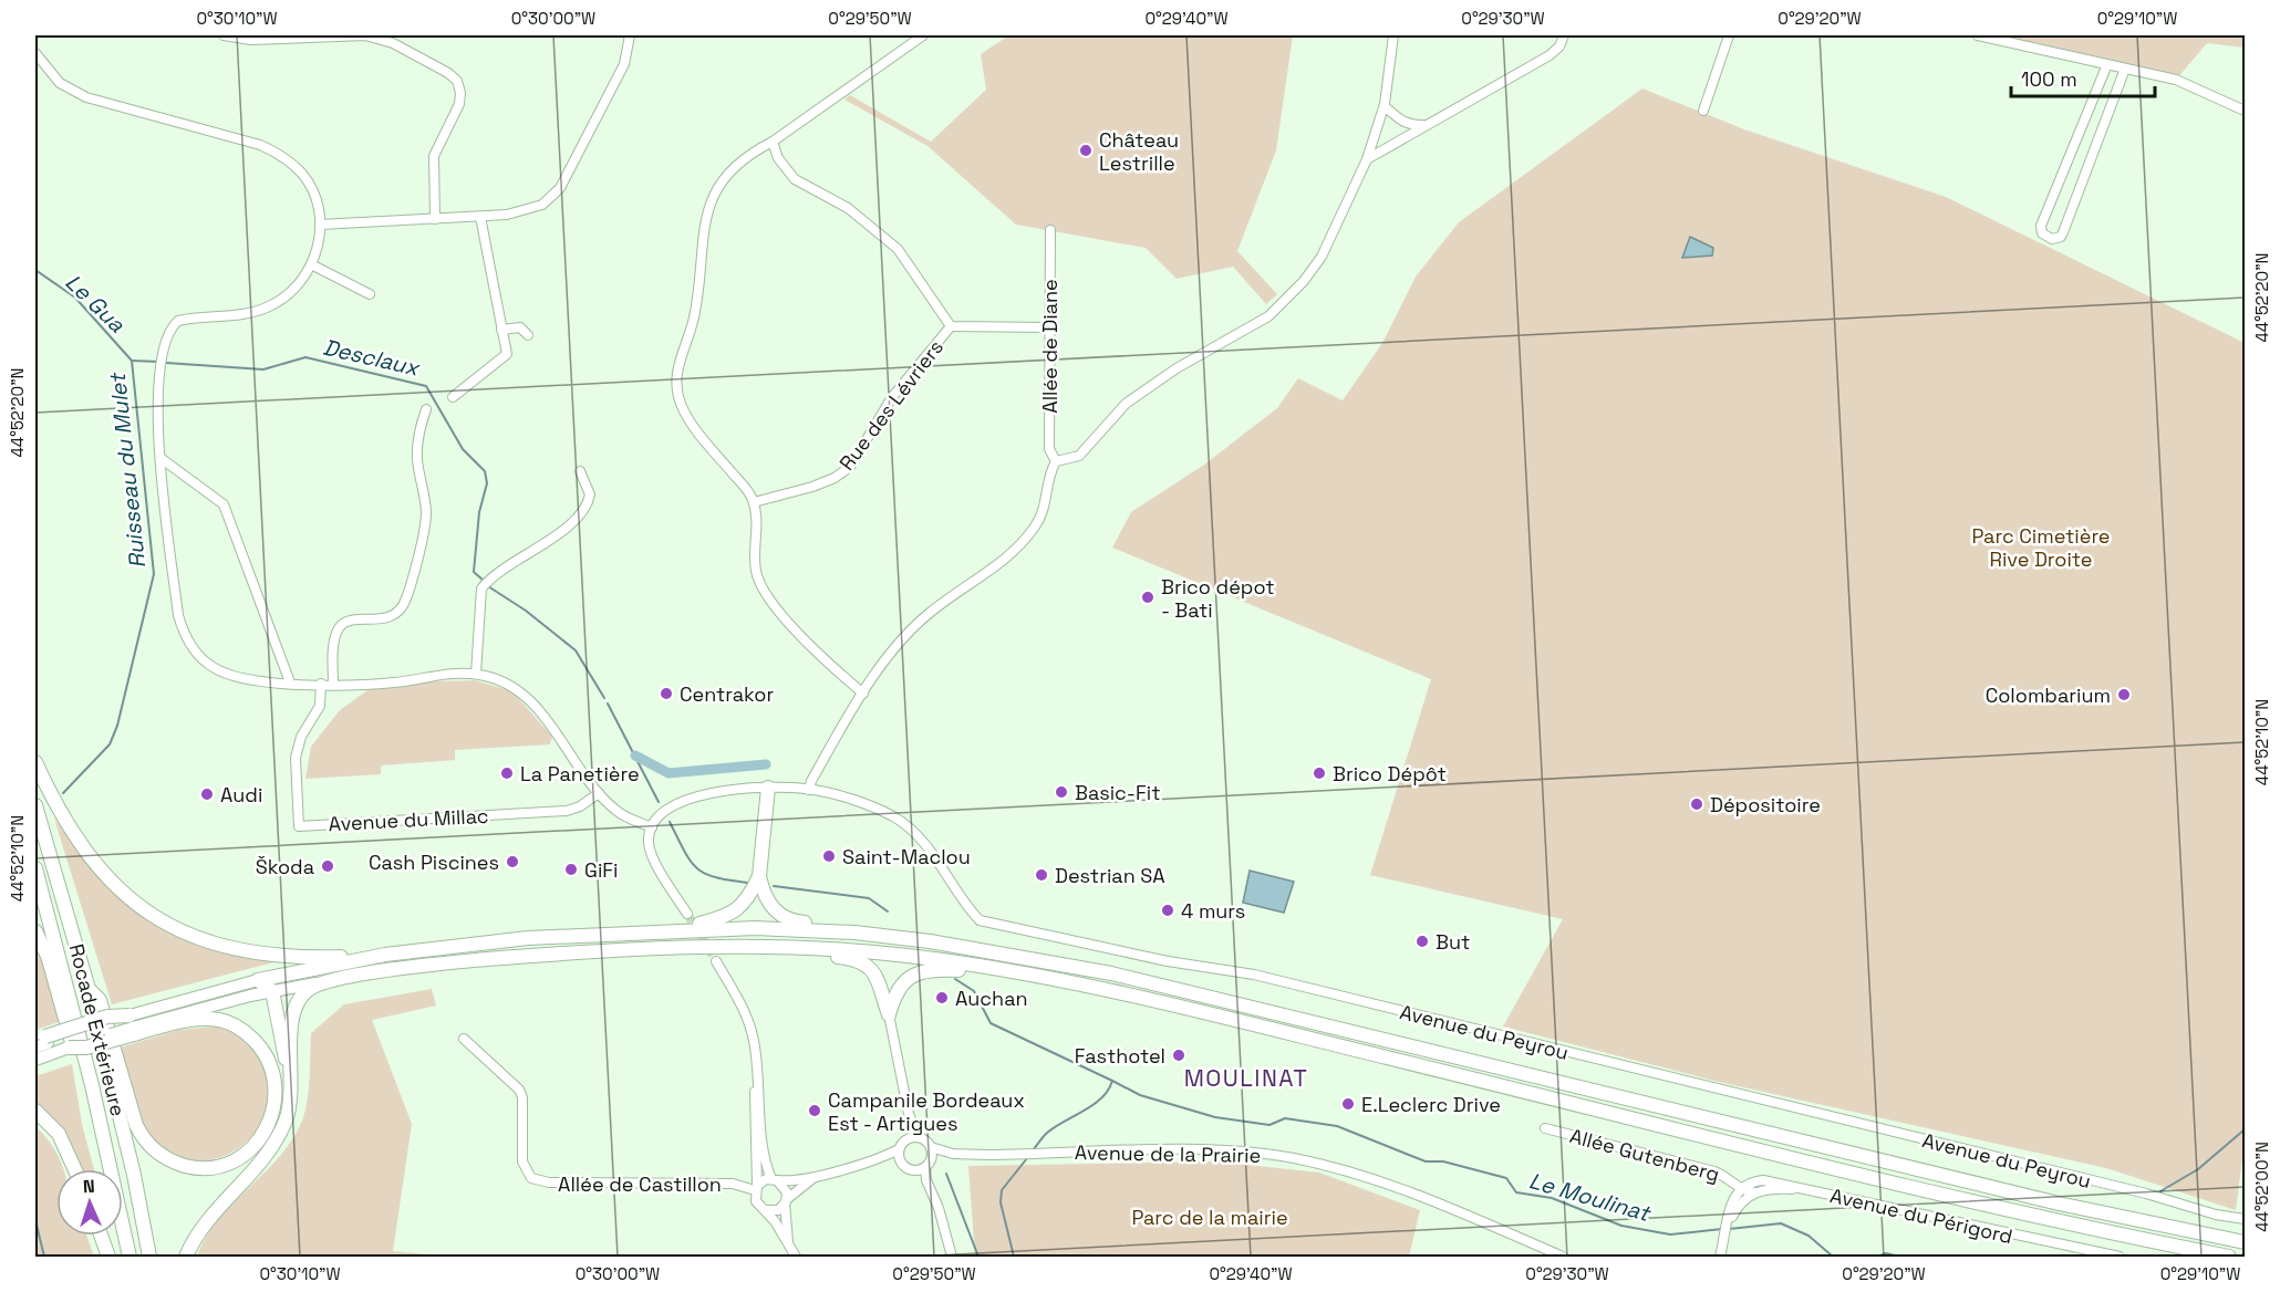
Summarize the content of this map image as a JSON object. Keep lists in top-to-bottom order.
{
  "streets": {
    "highway": ["Rocade Extérieure"],
    "street": [
      "Allée de Diane",
      "Rue des Lévriers",
      "Avenue du Millac",
      "Avenue du Peyrou",
      "Avenue de la Prairie",
      "Allée Gutenberg",
      "Allée de Castillon",
      "Avenue du Périgord"
    ]
  },
  "crossings": [
    ["Allée Gutenberg", "Avenue du Périgord"]
  ],
  "districts": ["MOULINAT"],
  "water": [
    "Le Gua",
    "Desclaux",
    "Ruisseau du Mulet",
    "Le Moulinat"
  ],
  "parks": ["Parc Cimetière Rive Droite", "Parc de la mairie"],
  "places": [
    "Château Lestrille",
    "Brico dépot - Bati",
    "Centrakor",
    "Colombarium",
    "La Panetière",
    "Brico Dépôt",
    "Basic-Fit",
    "Audi",
    "Dépositoire",
    "Saint-Maclou",
    "Cash Piscines",
    "Škoda",
    "GiFi",
    "Destrian SA",
    "4 murs",
    "But",
    "Auchan",
    "Fasthotel",
    "E.Leclerc Drive",
    "Campanile Bordeaux Est - Artigues"
  ],
  "scale_bar": "100 m",
  "north": "top",
  "coordinates": [
    "0°30'10\"W",
    "0°30'00\"W",
    "0°29'50\"W",
    "0°29'40\"W",
    "0°29'30\"W",
    "0°29'20\"W",
    "0°29'10\"W",
    "44°52'20\"N",
    "44°52'10\"N",
    "44°52'00\"N"
  ]
}
